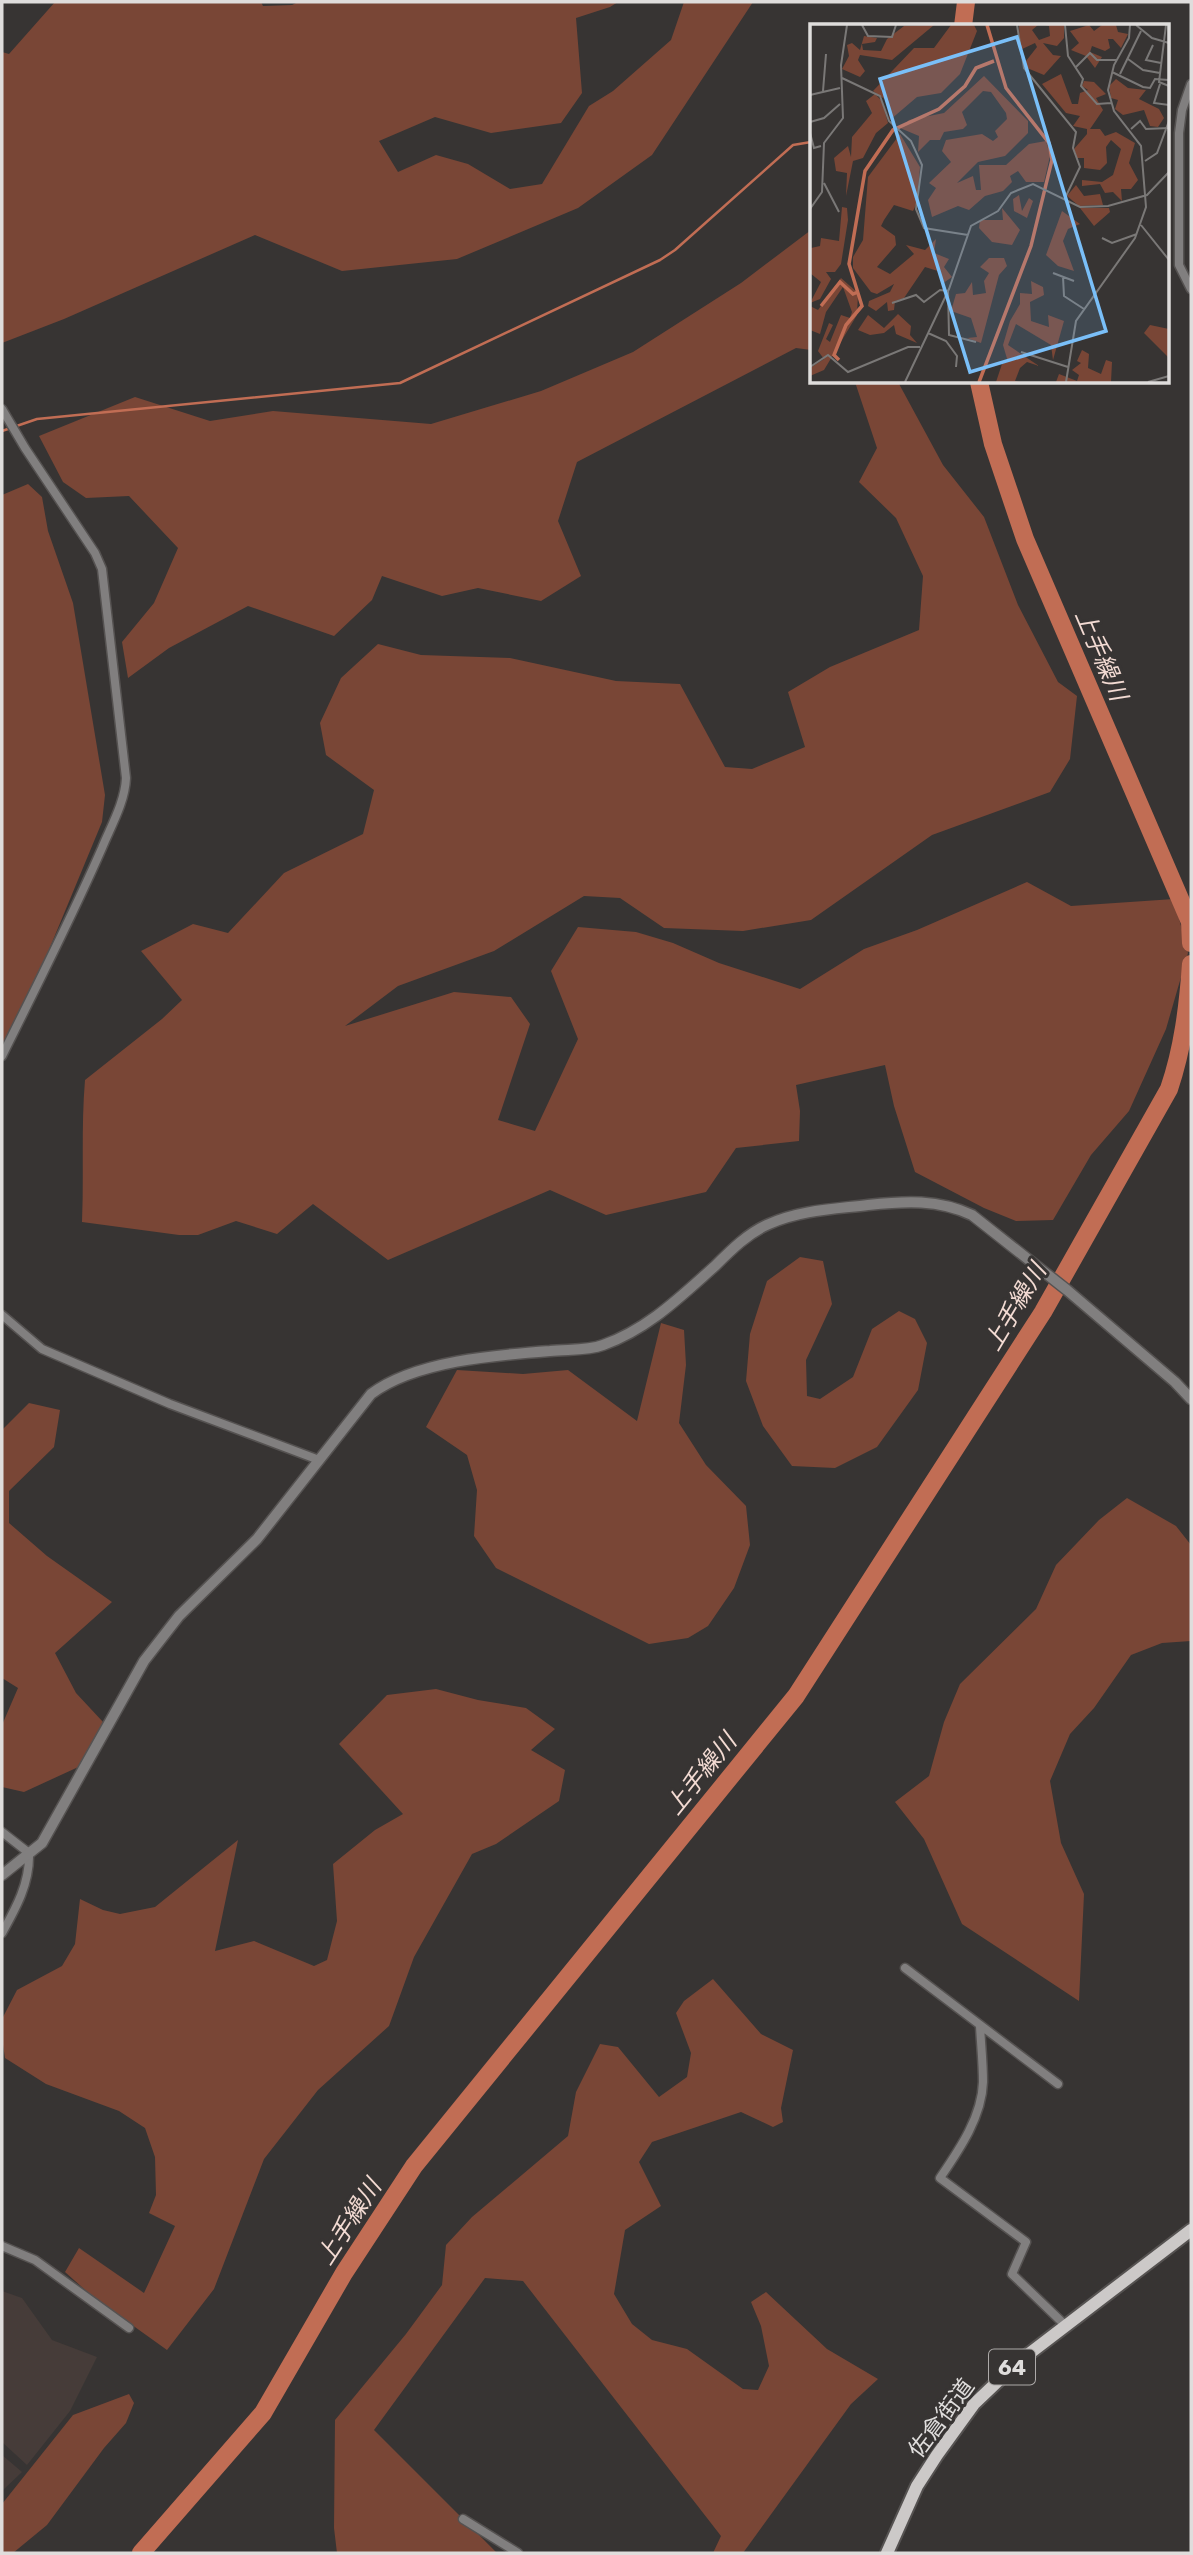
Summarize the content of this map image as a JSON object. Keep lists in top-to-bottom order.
{
  "streets": {
    "main road": ["64", "佐倉街道"]
  },
  "water": ["上手繰川"]
}
